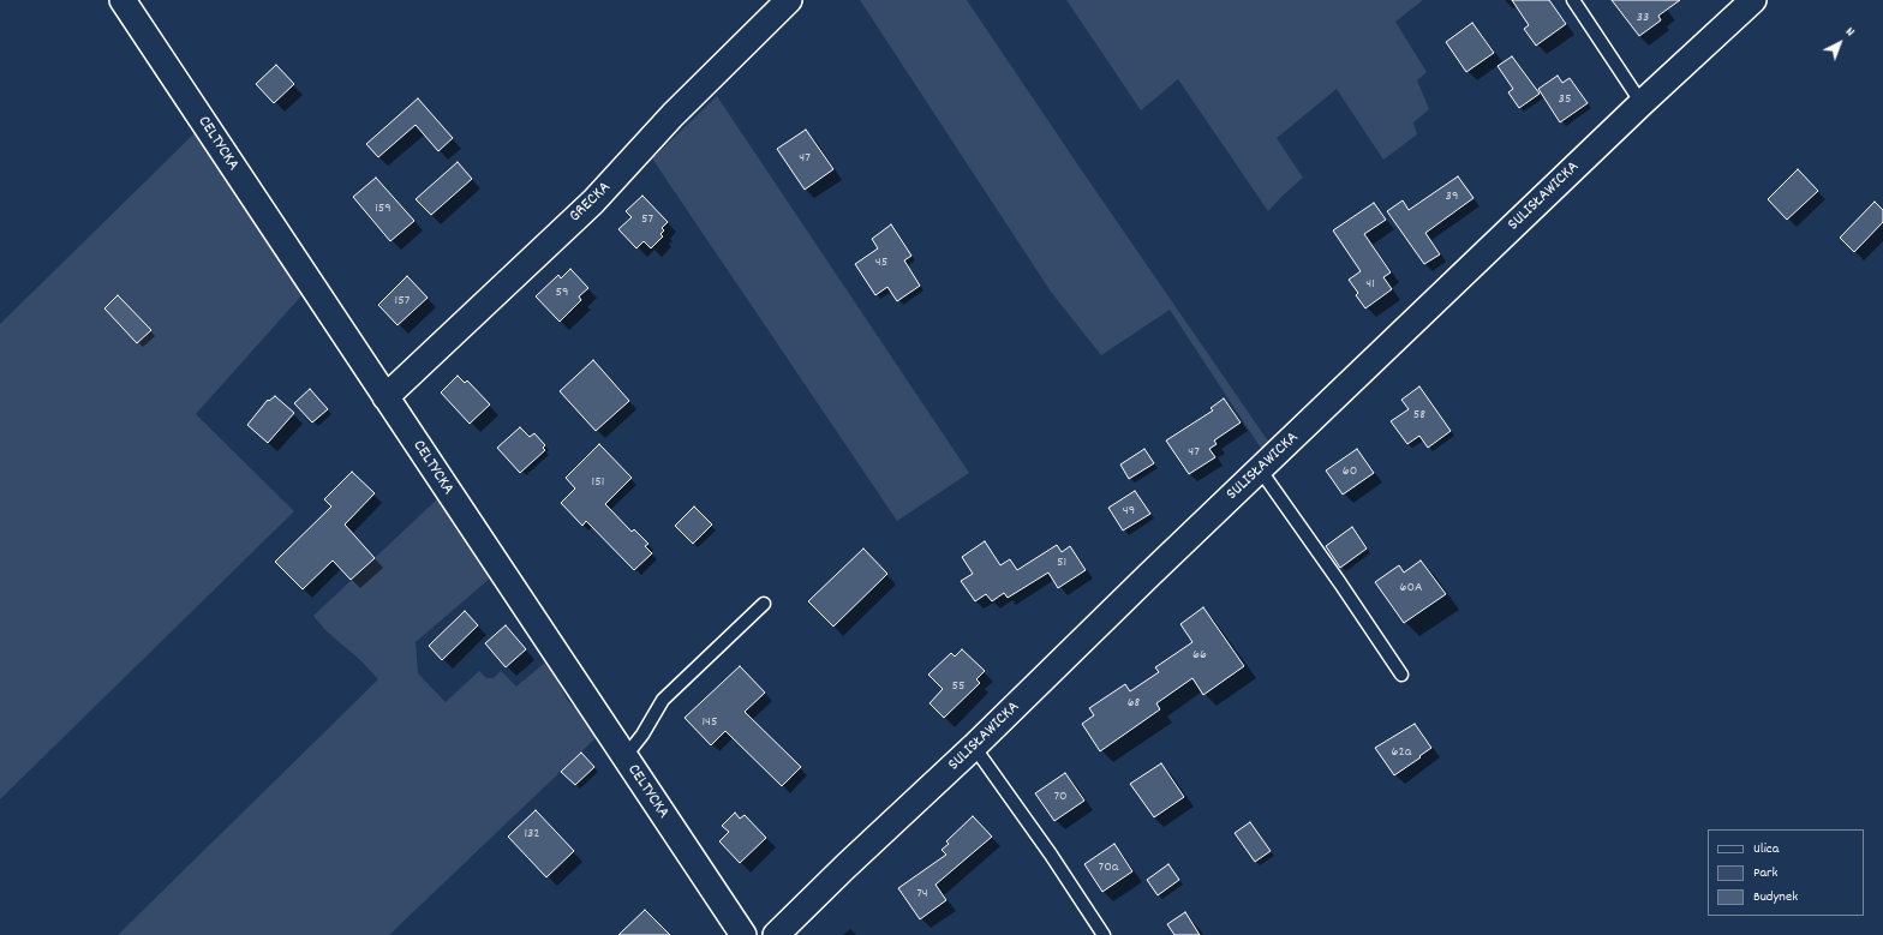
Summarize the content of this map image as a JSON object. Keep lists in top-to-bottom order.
{
  "streets": {
    "street": ["CELTYCKA", "SULISŁAWICKA", "GRECKA"]
  },
  "crossings": [
    ["CELTYCKA", "GRECKA"]
  ],
  "house_numbers": [
    "33",
    "35",
    "47",
    "39",
    "159",
    "57",
    "45",
    "41",
    "59",
    "157",
    "58",
    "47",
    "60",
    "151",
    "49",
    "51",
    "60A",
    "66",
    "55",
    "68",
    "145",
    "62a",
    "70",
    "132",
    "70a",
    "74"
  ],
  "legend": ["Ulica", "Park", "Budynek"],
  "north": "top right"
}
